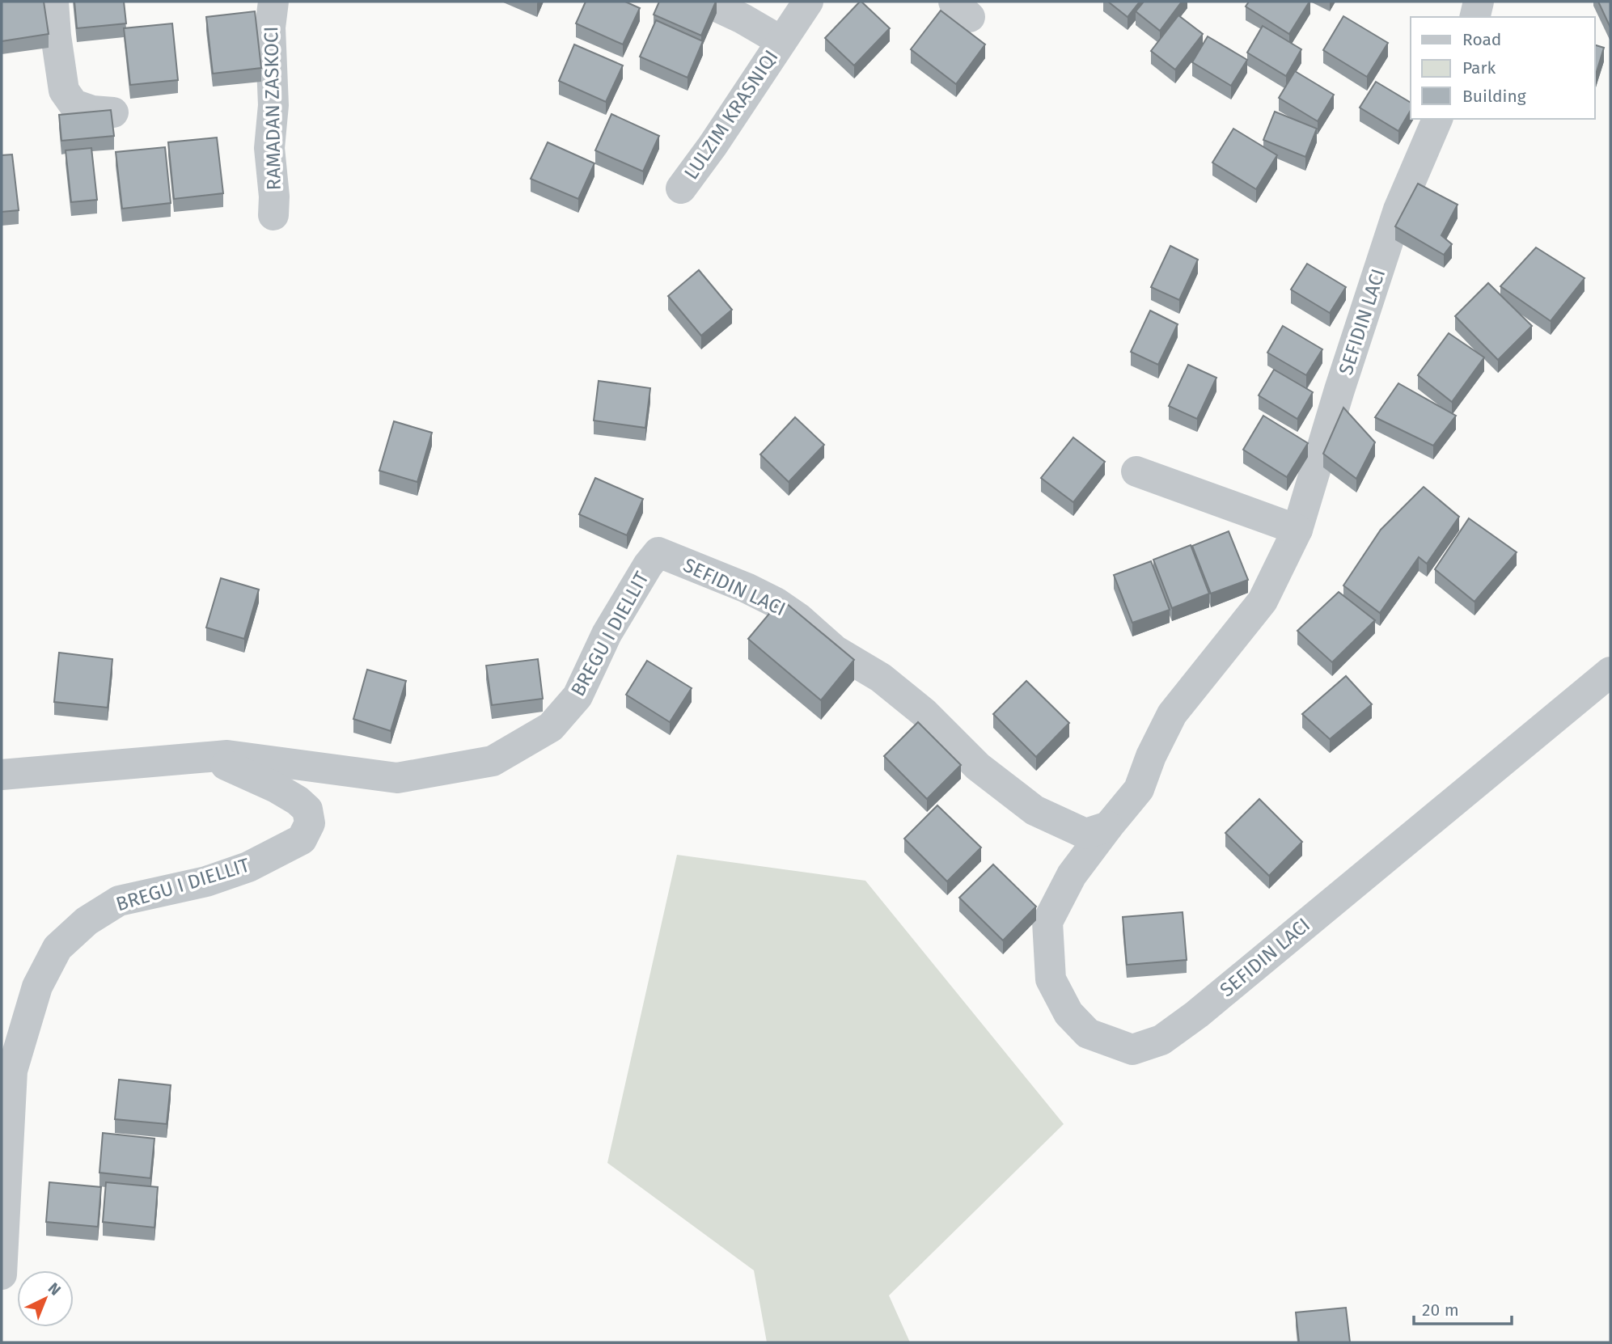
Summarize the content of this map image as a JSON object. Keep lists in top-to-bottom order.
{
  "streets": {
    "street": [
      "RAMADAN ZASKOCI",
      "LULZIM KRASNIQI",
      "SEFIDIN LACI",
      "BREGU I DIELLIT"
    ]
  },
  "crossings": [
    ["SEFIDIN LACI", "BREGU I DIELLIT"]
  ],
  "legend": ["Road", "Park", "Building"],
  "scale_bar": "20 m",
  "north": "top right"
}
